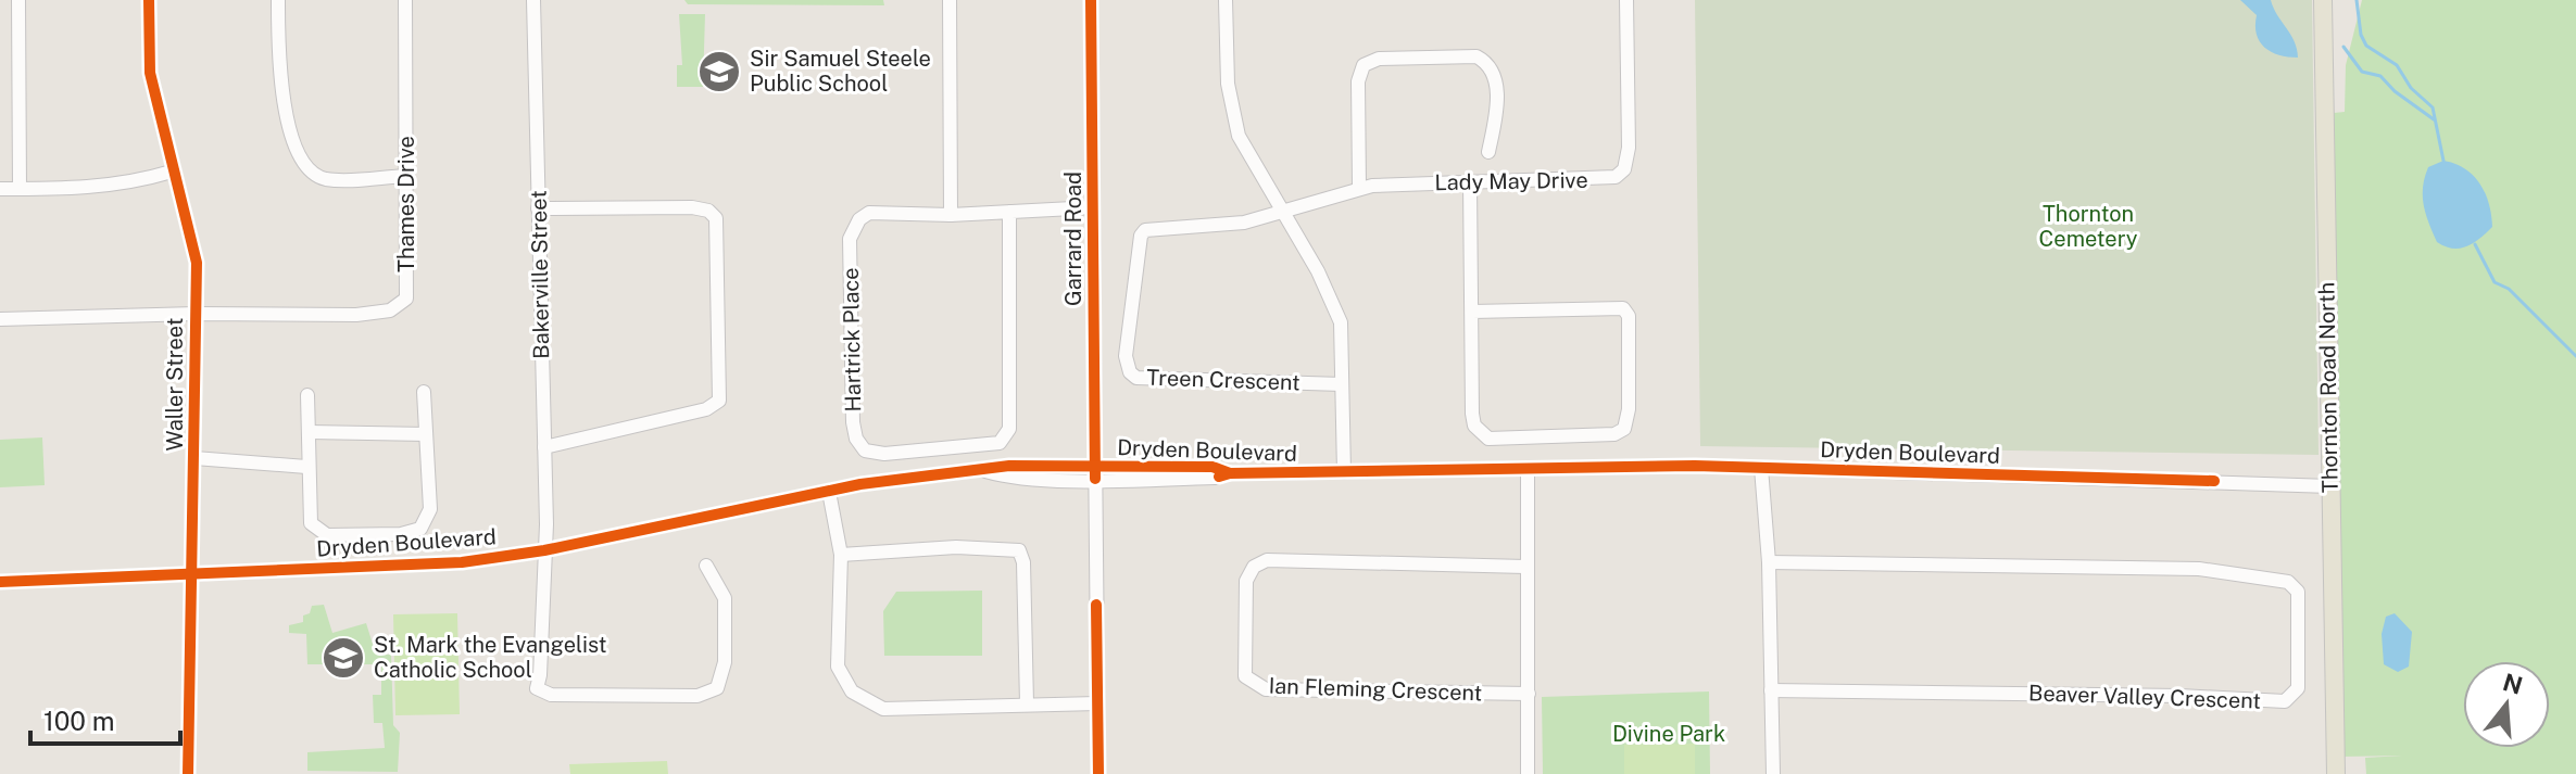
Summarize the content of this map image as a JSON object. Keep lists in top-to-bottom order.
{
  "streets": {
    "main road": ["Thornton Road North"],
    "street": [
      "Lady May Drive",
      "Thames Drive",
      "Garrard Road",
      "Bakerville Street",
      "Hartrick Place",
      "Treen Crescent",
      "Waller Street",
      "Dryden Boulevard",
      "Ian Fleming Crescent",
      "Beaver Valley Crescent"
    ]
  },
  "crossings": [
    ["Lady May Drive", "Treen Crescent"],
    ["Thames Drive", "Waller Street"],
    ["Garrard Road", "Hartrick Place"],
    ["Garrard Road", "Dryden Boulevard"],
    ["Bakerville Street", "Dryden Boulevard"],
    ["Waller Street", "Dryden Boulevard"],
    ["Thornton Road North", "Dryden Boulevard"]
  ],
  "parks": ["Thornton Cemetery", "Divine Park"],
  "places": {
    "school or university": ["Sir Samuel Steele Public School", "St. Mark the Evangelist Catholic School"]
  },
  "scale_bar": "100 m",
  "north": "top"
}
